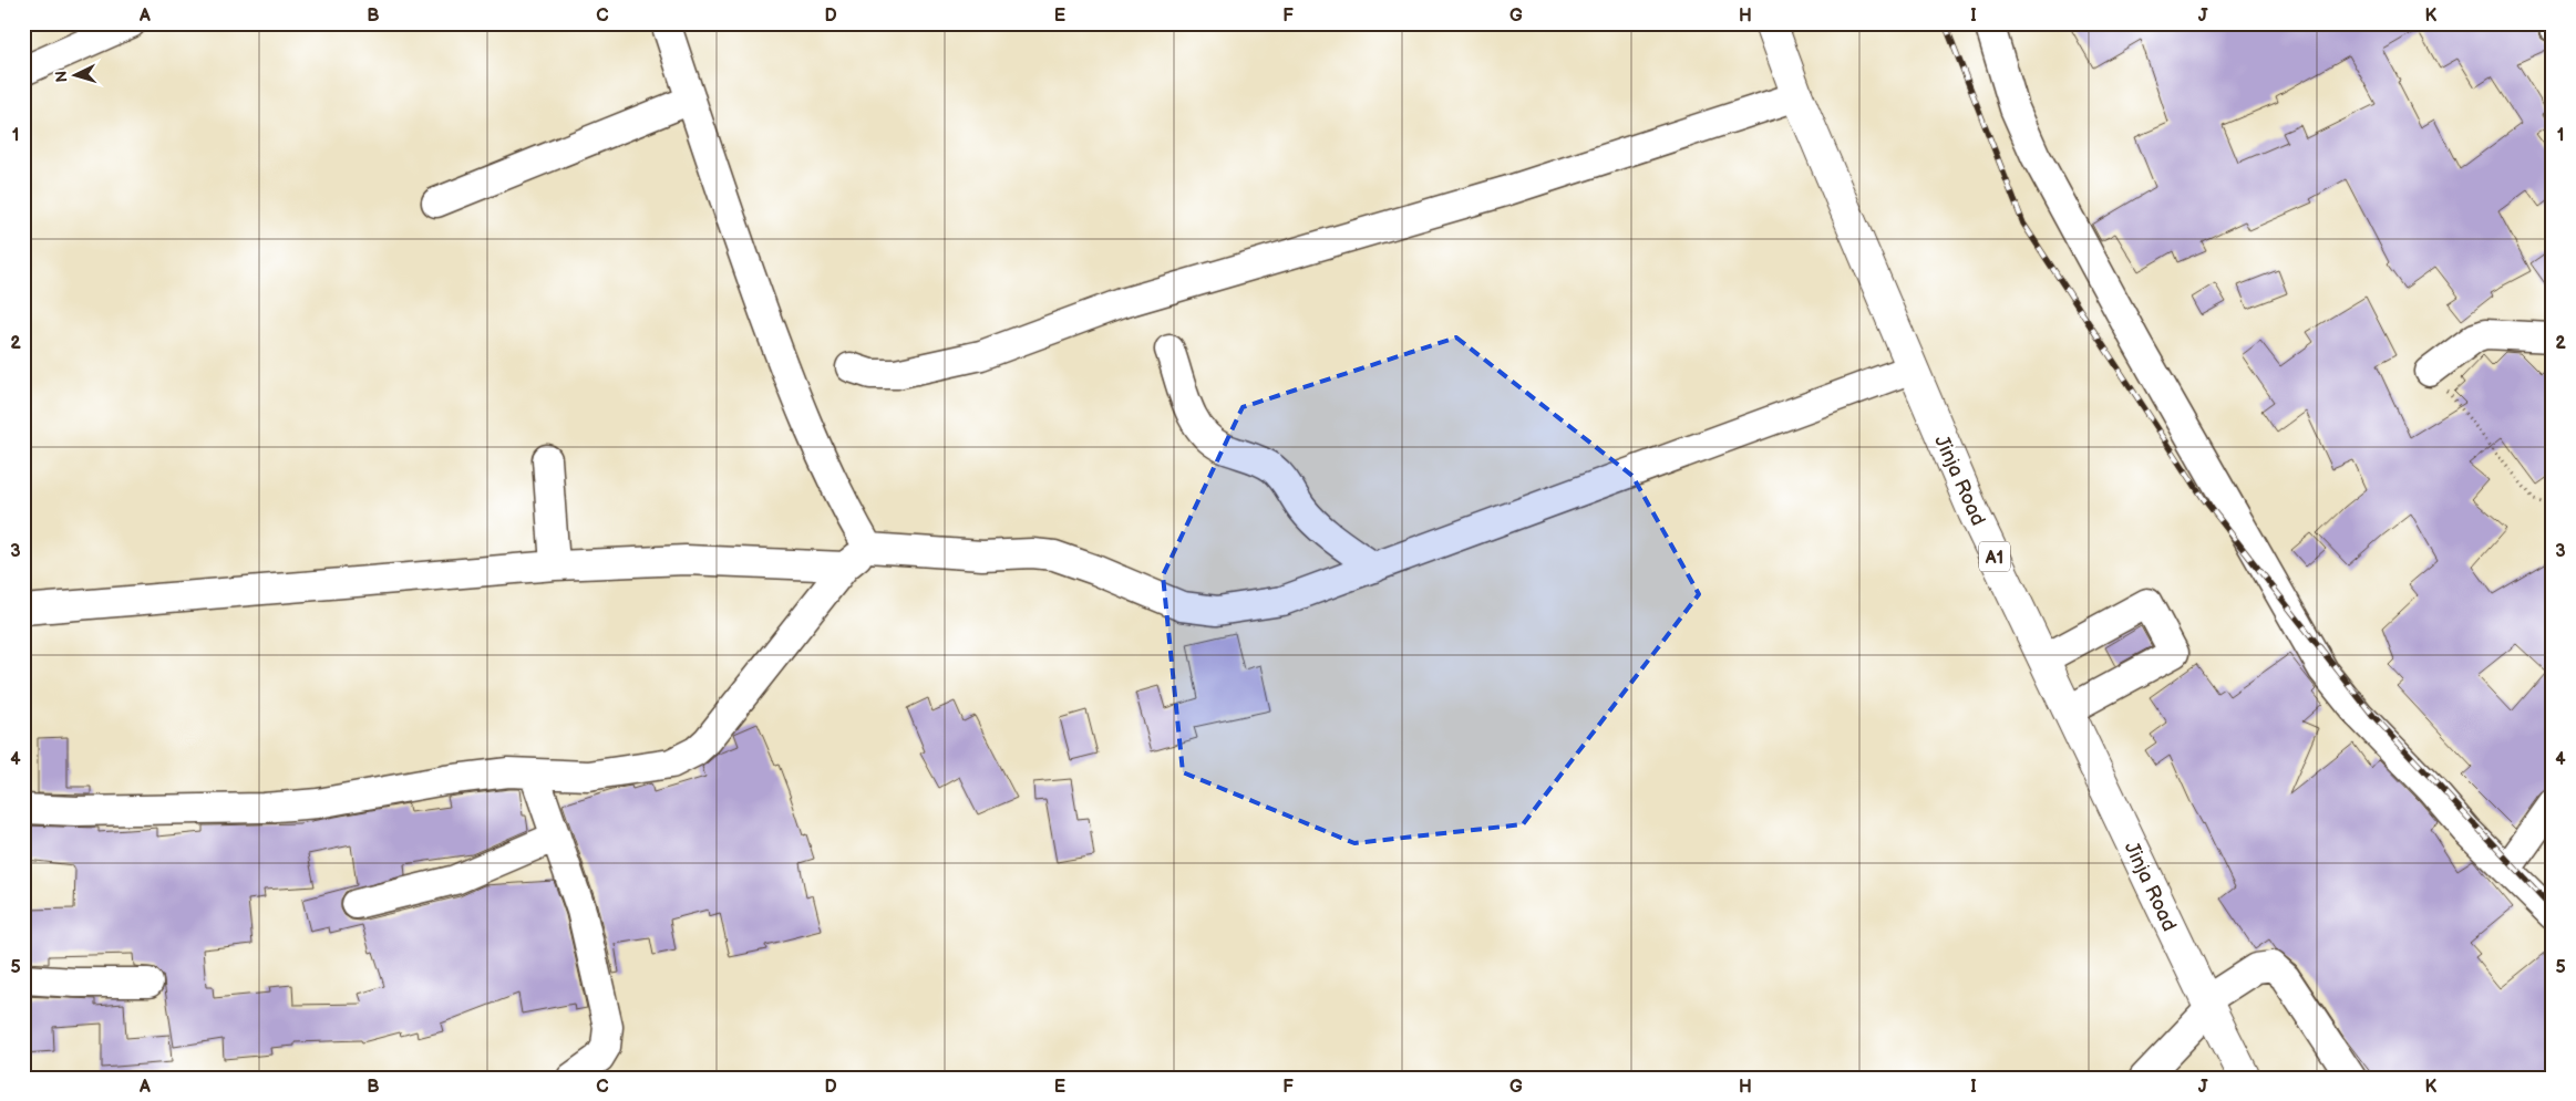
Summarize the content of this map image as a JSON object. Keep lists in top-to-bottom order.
{
  "streets": {
    "highway": ["Jinja Road", "A1"]
  },
  "north": "left",
  "grid": {
    "columns": [
      "A",
      "B",
      "C",
      "D",
      "E",
      "F",
      "G",
      "H",
      "I",
      "J",
      "K"
    ],
    "rows": [
      "1",
      "2",
      "3",
      "4",
      "5"
    ]
  }
}
